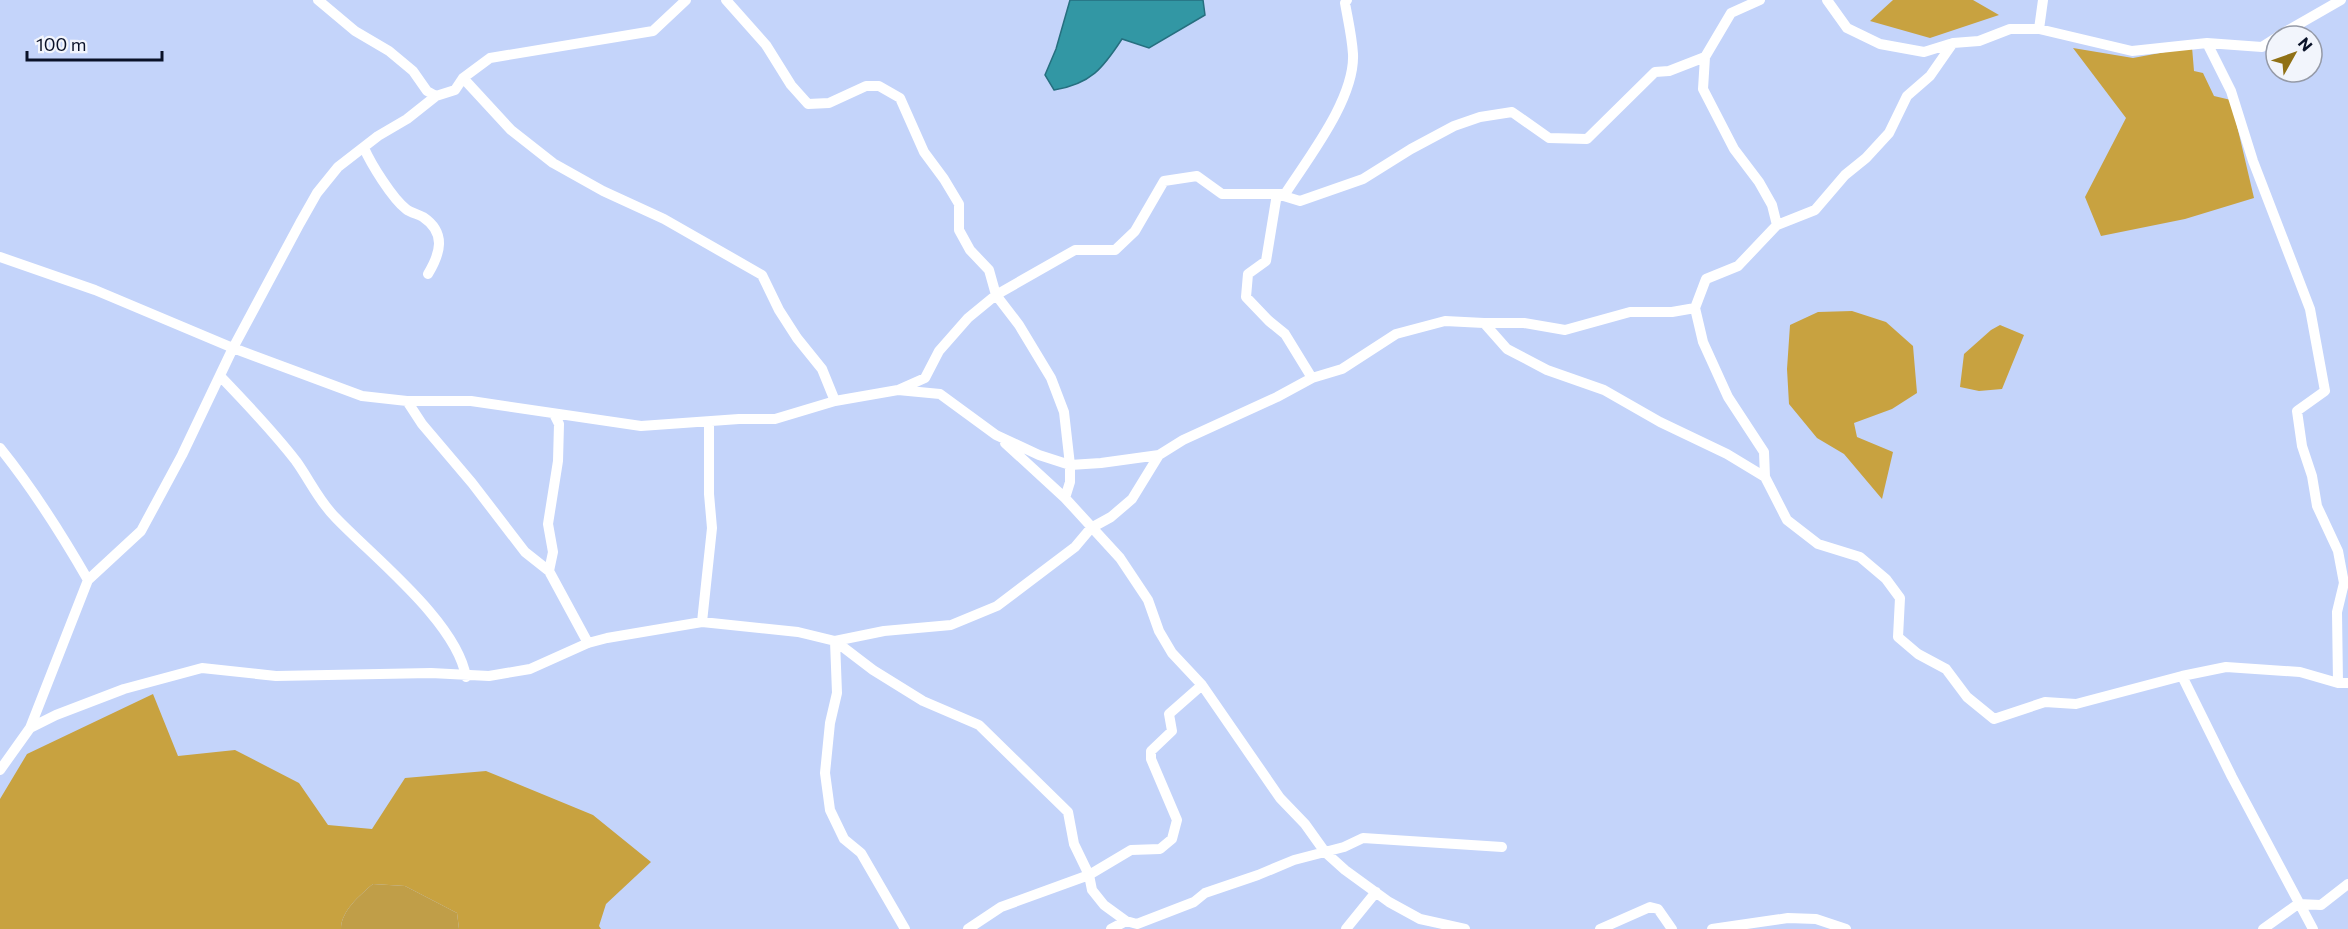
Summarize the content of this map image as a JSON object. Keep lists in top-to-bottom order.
{
  "scale_bar": "100 m",
  "north": "top right"
}
